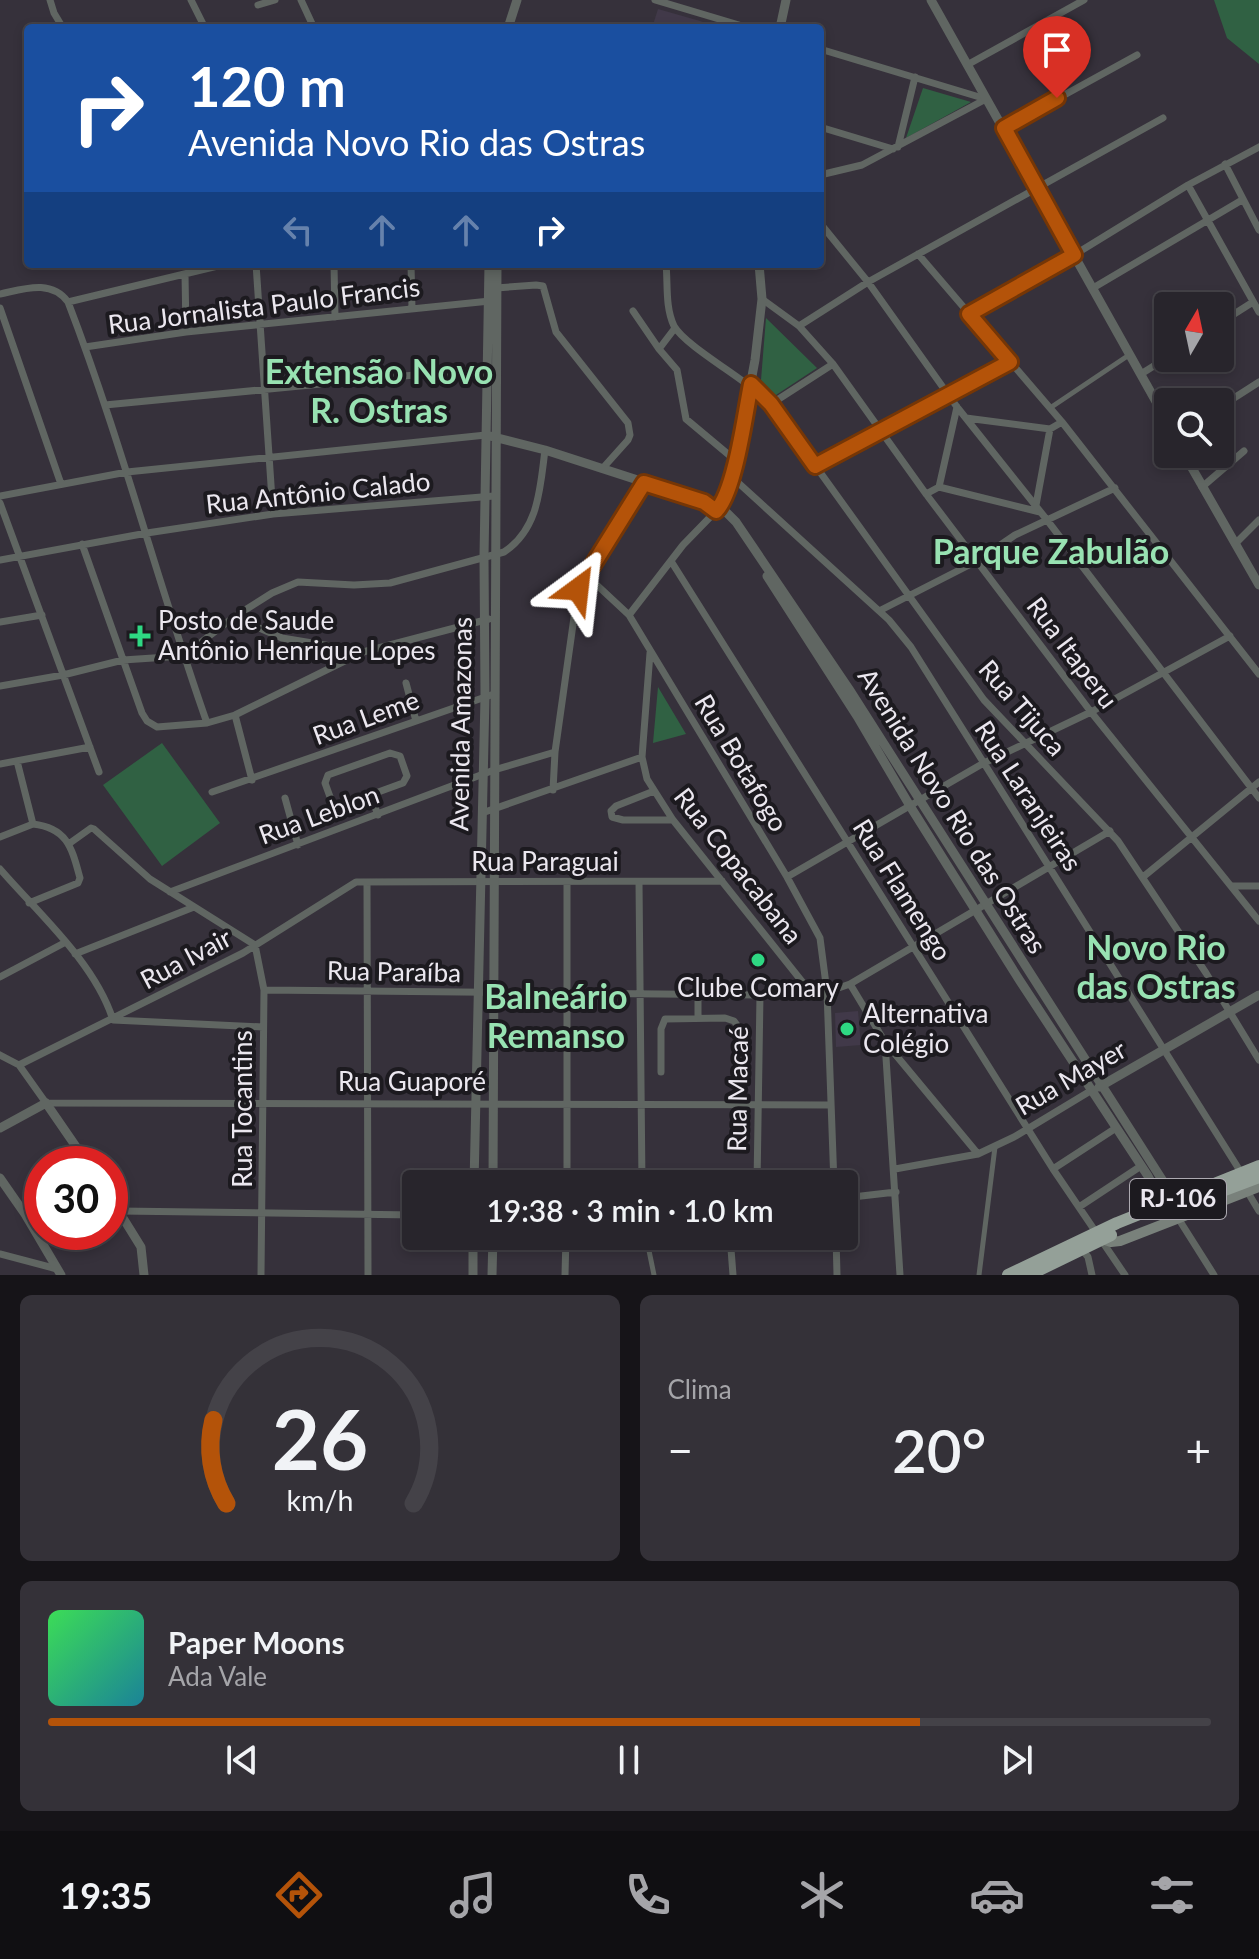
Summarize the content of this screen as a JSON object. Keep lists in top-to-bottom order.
{
  "streets": {
    "highway": ["RJ-106"],
    "street": [
      "Rua Jornalista Paulo Francis",
      "Rua Antônio Calado",
      "Rua Itaperu",
      "Rua Tijuca",
      "Rua Leme",
      "Avenida Amazonas",
      "Rua Botafogo",
      "Rua Laranjeiras",
      "Avenida Novo Rio das Ostras",
      "Rua Leblon",
      "Rua Paraguai",
      "Rua Copacabana",
      "Rua Flamengo",
      "Rua Ivair",
      "Rua Paraíba",
      "Rua Mayer",
      "Rua Guaporé",
      "Rua Macaé",
      "Rua Tocantins"
    ]
  },
  "crossings": [
    ["Rua Jornalista Paulo Francis", "Avenida Amazonas"],
    ["Rua Antônio Calado", "Avenida Amazonas"],
    ["Rua Tijuca", "Rua Paraíba"],
    ["Rua Tijuca", "Rua Mayer"],
    ["Rua Leme", "Avenida Amazonas"],
    ["Avenida Amazonas", "Avenida Novo Rio das Ostras"],
    ["Avenida Amazonas", "Rua Leblon"],
    ["Avenida Amazonas", "Rua Paraguai"],
    ["Avenida Amazonas", "Rua Paraíba"],
    ["Avenida Amazonas", "Rua Guaporé"],
    ["Rua Botafogo", "Rua Paraíba"],
    ["Rua Botafogo", "Rua Guaporé"],
    ["Rua Laranjeiras", "Rua Paraíba"],
    ["Rua Laranjeiras", "Rua Mayer"],
    ["Rua Laranjeiras", "RJ-106"],
    ["Avenida Novo Rio das Ostras", "Rua Paraíba"],
    ["Avenida Novo Rio das Ostras", "Rua Mayer"],
    ["Avenida Novo Rio das Ostras", "RJ-106"],
    ["Rua Paraguai", "Rua Copacabana"],
    ["Rua Paraguai", "Rua Ivair"],
    ["Rua Copacabana", "Rua Paraíba"],
    ["Rua Flamengo", "Rua Paraíba"],
    ["Rua Flamengo", "Rua Mayer"],
    ["Rua Flamengo", "RJ-106"],
    ["Rua Ivair", "Rua Tocantins"],
    ["Rua Paraíba", "Rua Macaé"],
    ["Rua Paraíba", "Rua Tocantins"],
    ["Rua Guaporé", "Rua Macaé"],
    ["Rua Guaporé", "Rua Tocantins"]
  ],
  "districts": [
    "Extensão Novo R. Ostras",
    "Parque Zabulão",
    "Novo Rio das Ostras",
    "Balneário Remanso"
  ],
  "places": {
    "health": ["Posto de Saude Antônio Henrique Lopes"],
    "other": ["Clube Comary", "Alternativa Colégio"]
  },
  "north": "top",
  "page": {
    "turn": ["120 m", "Avenida Novo Rio das Ostras"],
    "limit": "30",
    "trip": "19:38 · 3 min · 1.0 km",
    "tile": "Clima",
    "heat": ["−", "20°", "+"],
    "song": ["Paper Moons", "Ada Vale"],
    "tabs": "19:35",
    "gauge": ["26", "km/h"]
  }
}
